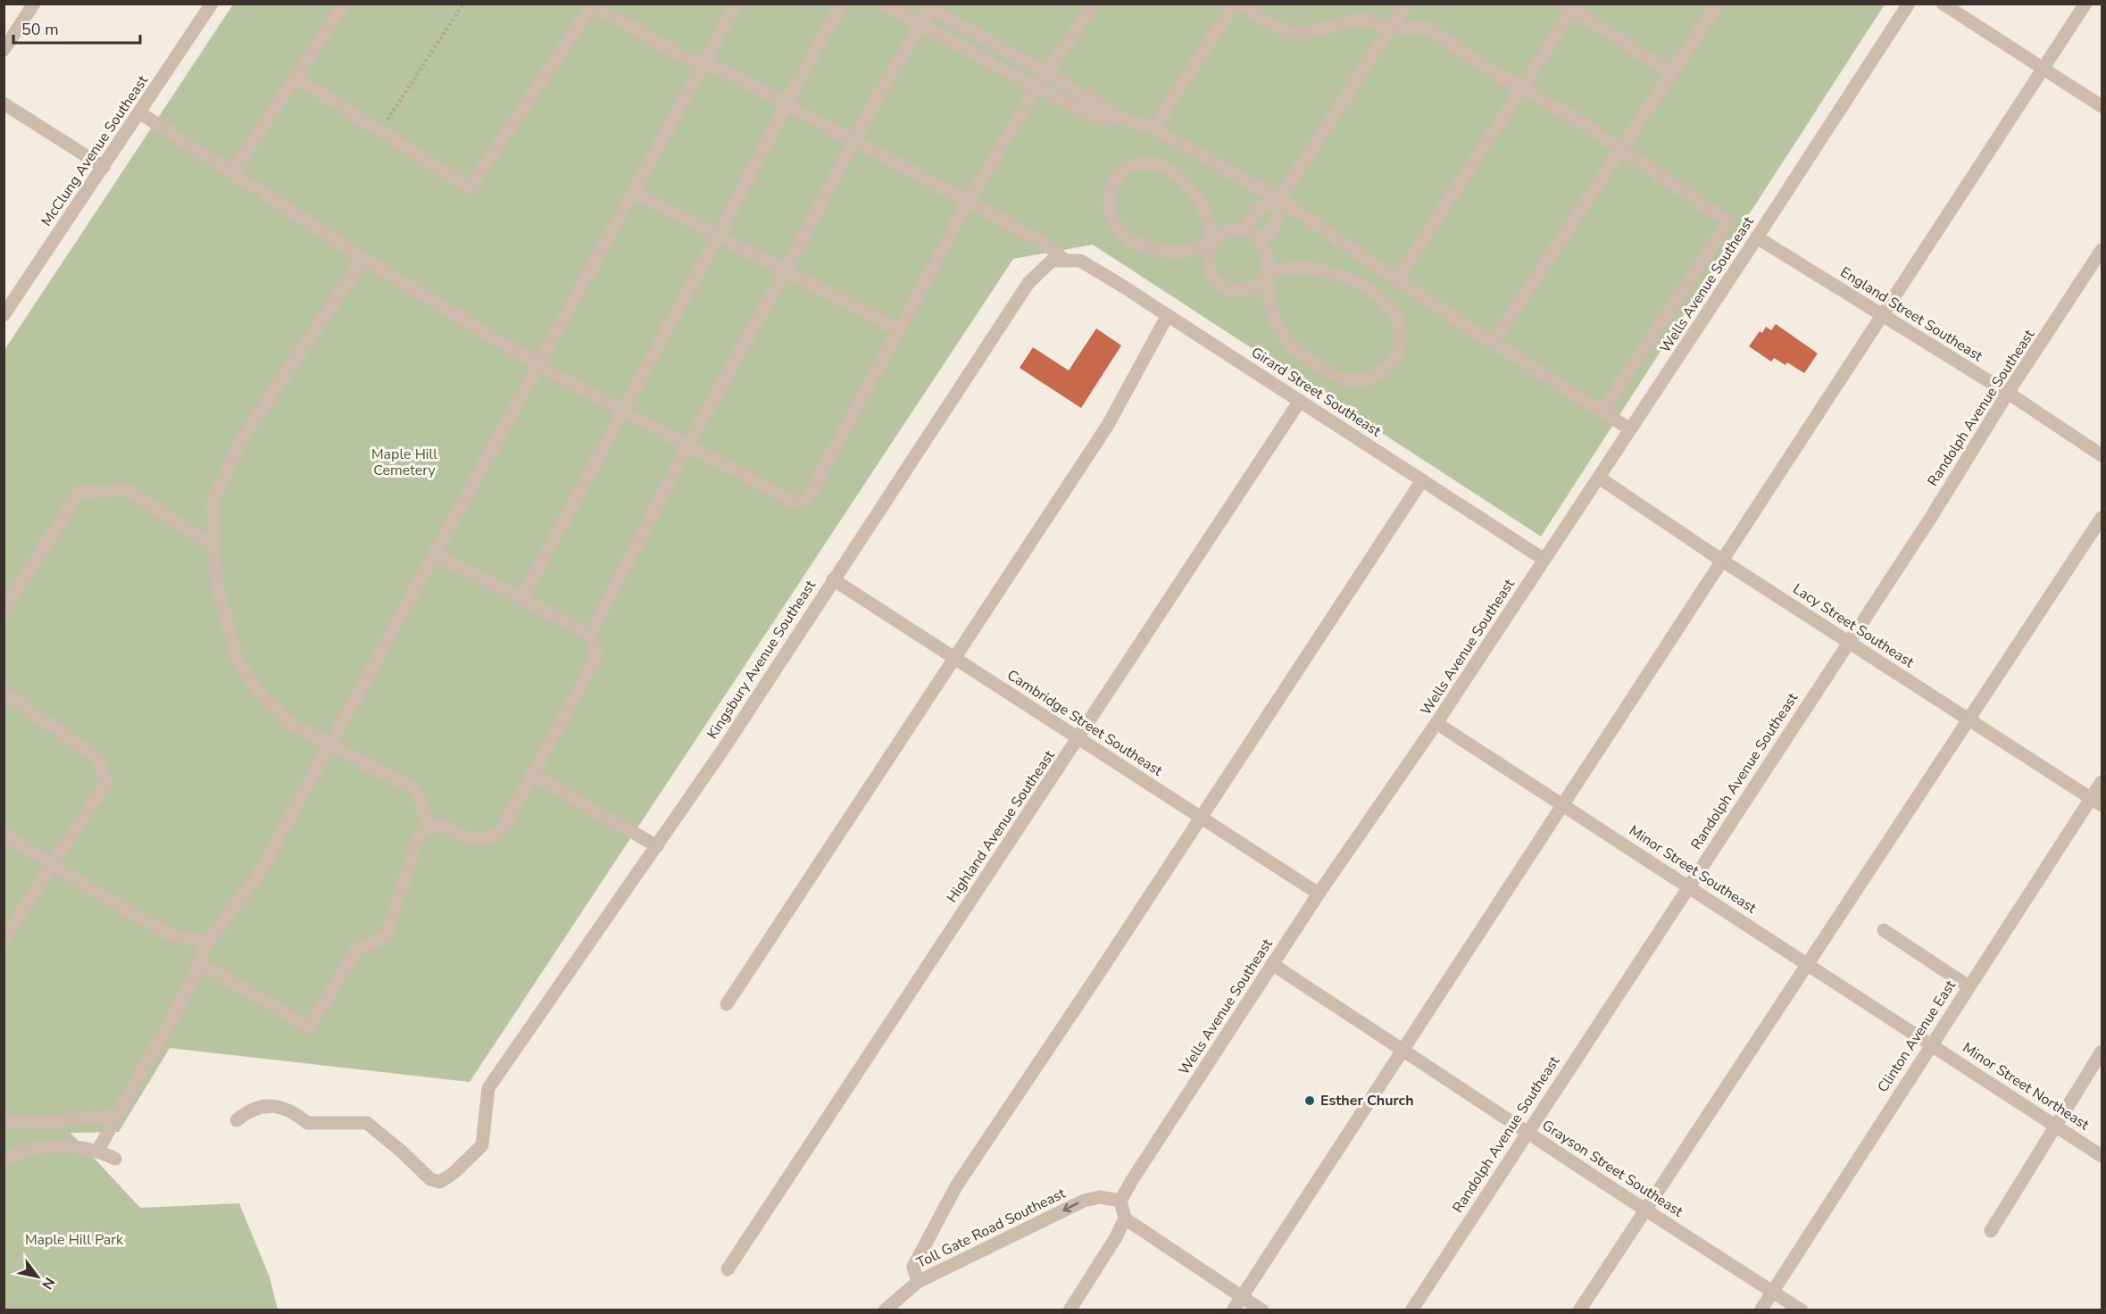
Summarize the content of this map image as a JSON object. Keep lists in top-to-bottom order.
{
  "streets": {
    "street": [
      "McClung Avenue Southeast",
      "Wells Avenue Southeast",
      "England Street Southeast",
      "Girard Street Southeast",
      "Randolph Avenue Southeast",
      "Lacy Street Southeast",
      "Kingsbury Avenue Southeast",
      "Cambridge Street Southeast",
      "Highland Avenue Southeast",
      "Minor Street Southeast",
      "Clinton Avenue East",
      "Minor Street Northeast",
      "Grayson Street Southeast",
      "Toll Gate Road Southeast"
    ]
  },
  "crossings": [
    ["Wells Avenue Southeast", "England Street Southeast"],
    ["Wells Avenue Southeast", "Girard Street Southeast"],
    ["Wells Avenue Southeast", "Lacy Street Southeast"],
    ["Wells Avenue Southeast", "Cambridge Street Southeast"],
    ["Wells Avenue Southeast", "Minor Street Southeast"],
    ["Wells Avenue Southeast", "Grayson Street Southeast"],
    ["Wells Avenue Southeast", "Toll Gate Road Southeast"],
    ["England Street Southeast", "Randolph Avenue Southeast"],
    ["Girard Street Southeast", "Kingsbury Avenue Southeast"],
    ["Girard Street Southeast", "Highland Avenue Southeast"],
    ["Randolph Avenue Southeast", "Lacy Street Southeast"],
    ["Randolph Avenue Southeast", "Minor Street Southeast"],
    ["Randolph Avenue Southeast", "Grayson Street Southeast"],
    ["Lacy Street Southeast", "Clinton Avenue East"],
    ["Kingsbury Avenue Southeast", "Cambridge Street Southeast"],
    ["Cambridge Street Southeast", "Highland Avenue Southeast"],
    ["Minor Street Southeast", "Clinton Avenue East"],
    ["Minor Street Southeast", "Minor Street Northeast"],
    ["Clinton Avenue East", "Minor Street Northeast"],
    ["Clinton Avenue East", "Grayson Street Southeast"]
  ],
  "one_way": ["Toll Gate Road Southeast"],
  "parks": ["Maple Hill Cemetery", "Maple Hill Park"],
  "places": ["Esther Church"],
  "scale_bar": "50 m",
  "north": "bottom right"
}
